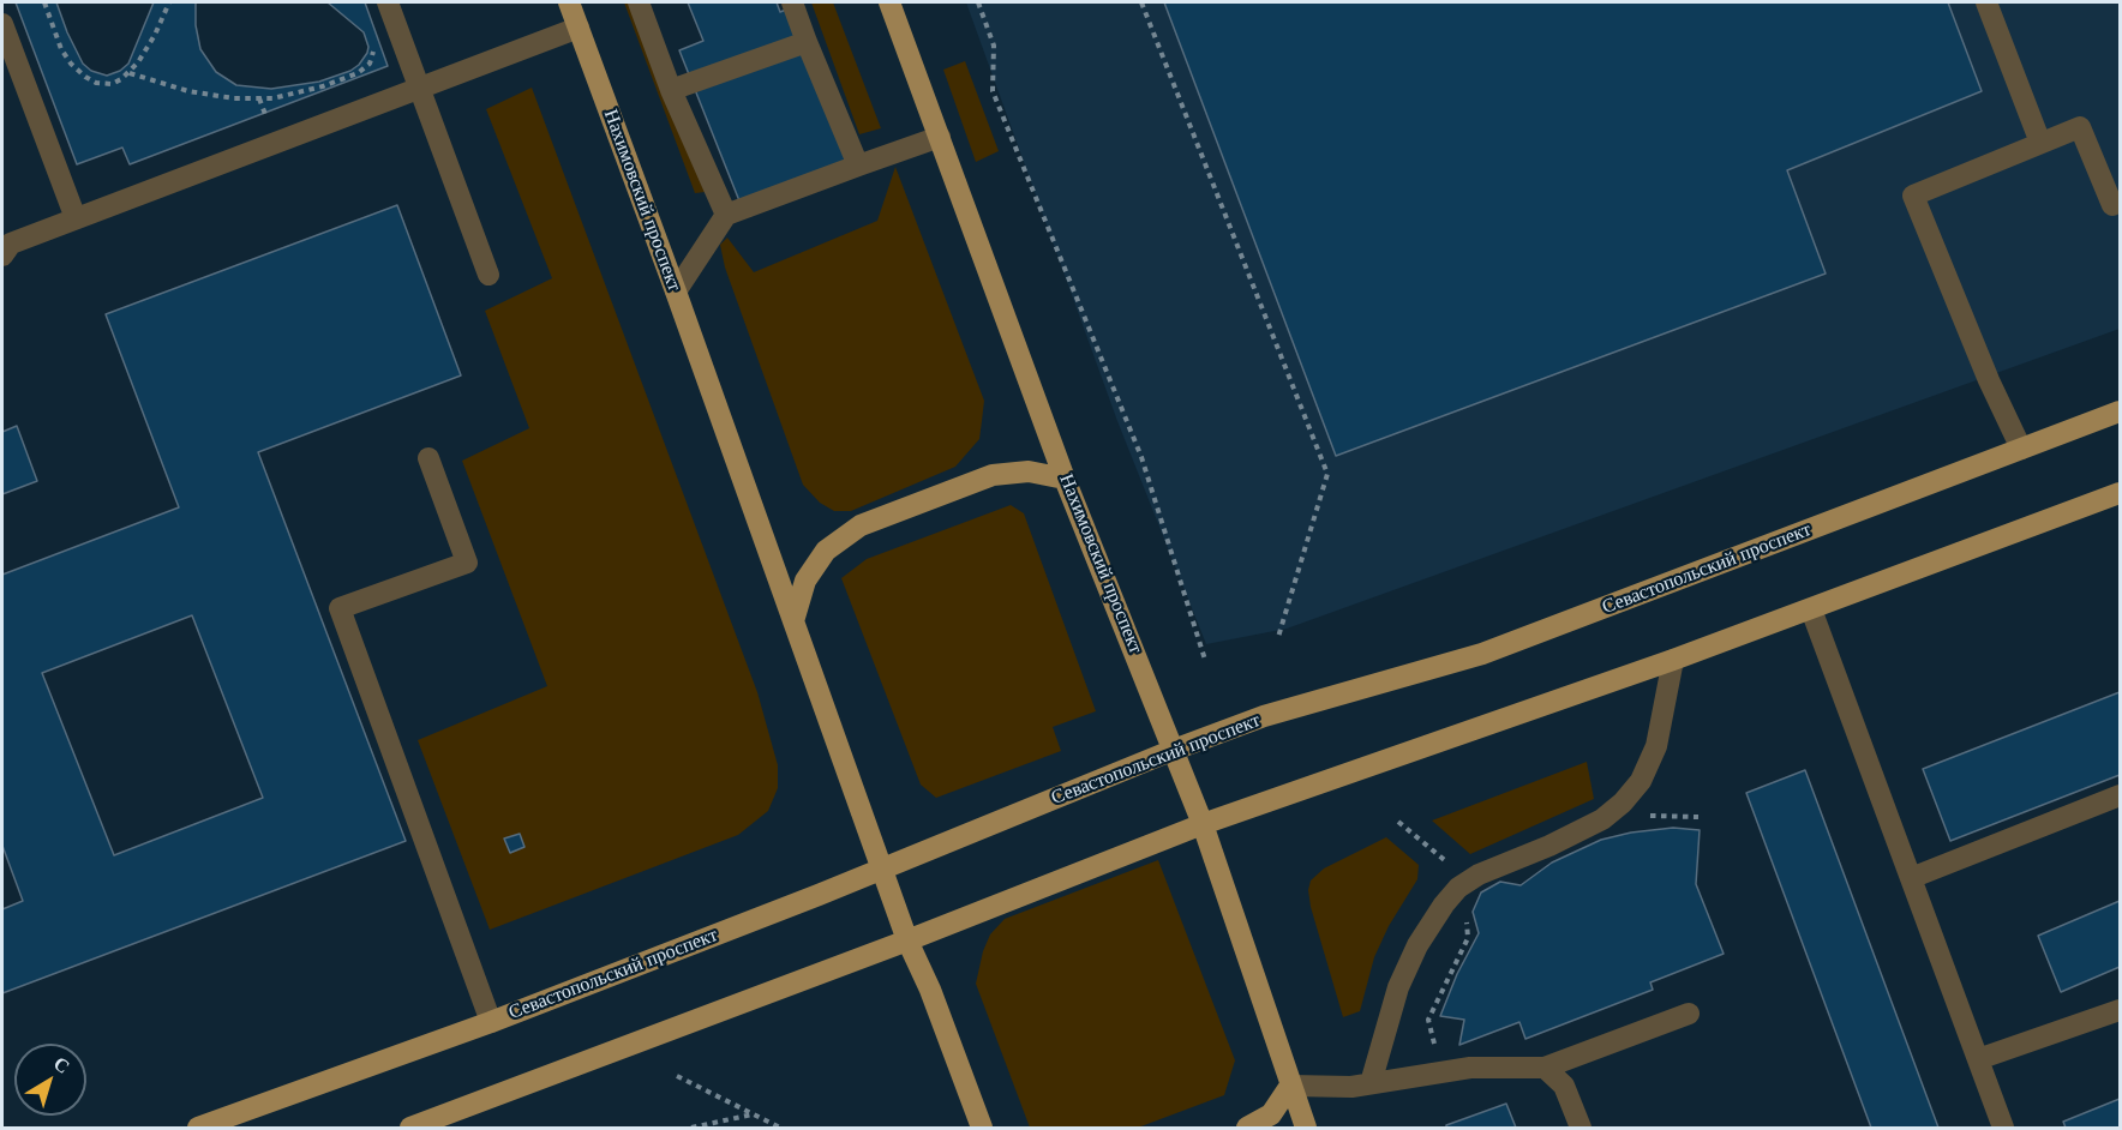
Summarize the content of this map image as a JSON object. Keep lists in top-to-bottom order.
{
  "streets": {
    "main road": ["Нахимовский проспект", "Севастопольский проспект"]
  },
  "crossings": [
    ["Нахимовский проспект", "Севастопольский проспект"]
  ],
  "north": "top right"
}
